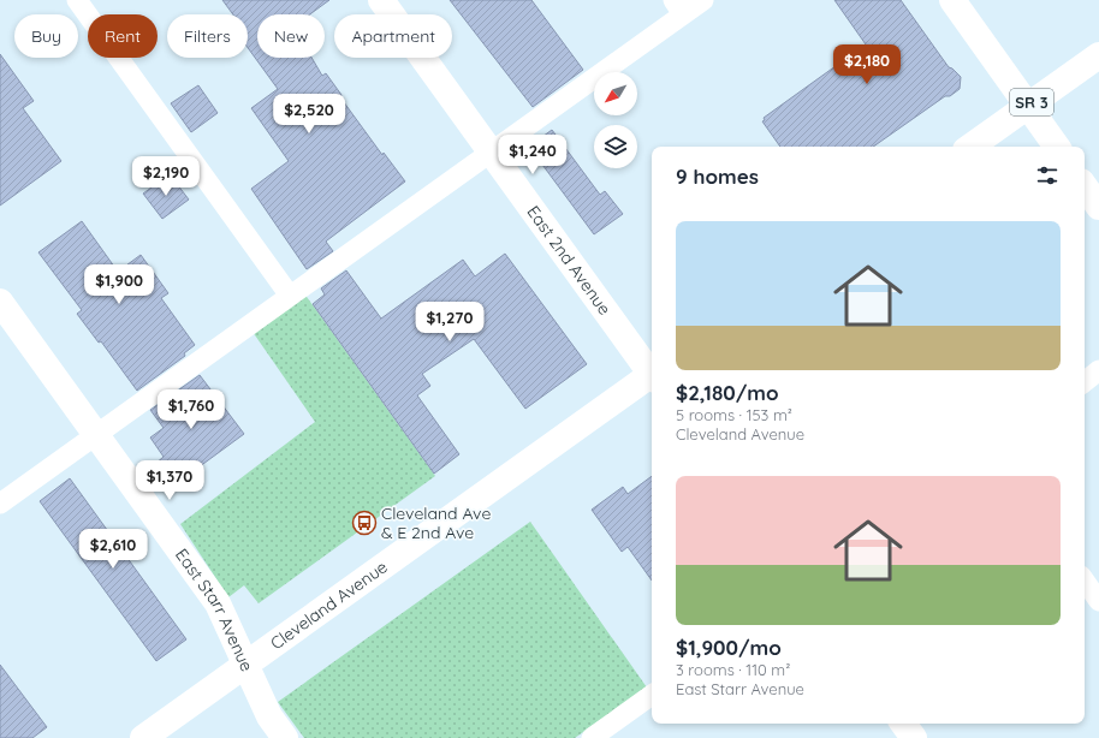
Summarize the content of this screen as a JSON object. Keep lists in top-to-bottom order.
{
  "streets": {
    "street": [
      "SR 3",
      "East 2nd Avenue",
      "Cleveland Avenue",
      "East Starr Avenue"
    ]
  },
  "crossings": [
    ["Cleveland Avenue", "East Starr Avenue"]
  ],
  "places": {
    "bus stop": ["Cleveland Ave & E 2nd Ave"]
  },
  "north": "bottom left",
  "page": {
    "chip": [
      "Buy",
      "Rent",
      "Filters",
      "New",
      "Apartment"
    ],
    "price": [
      "$2,180",
      "$2,520",
      "$1,240",
      "$2,190",
      "$1,900",
      "$1,270",
      "$1,760",
      "$1,370",
      "$2,610"
    ],
    "heading": "9 homes",
    "list": [
      {
        "name": "$2,180/mo",
        "note": "5 rooms · 153 m² · Cleveland Avenue"
      },
      {
        "name": "$1,900/mo",
        "note": "3 rooms · 110 m² · East Starr Avenue"
      }
    ]
  }
}
